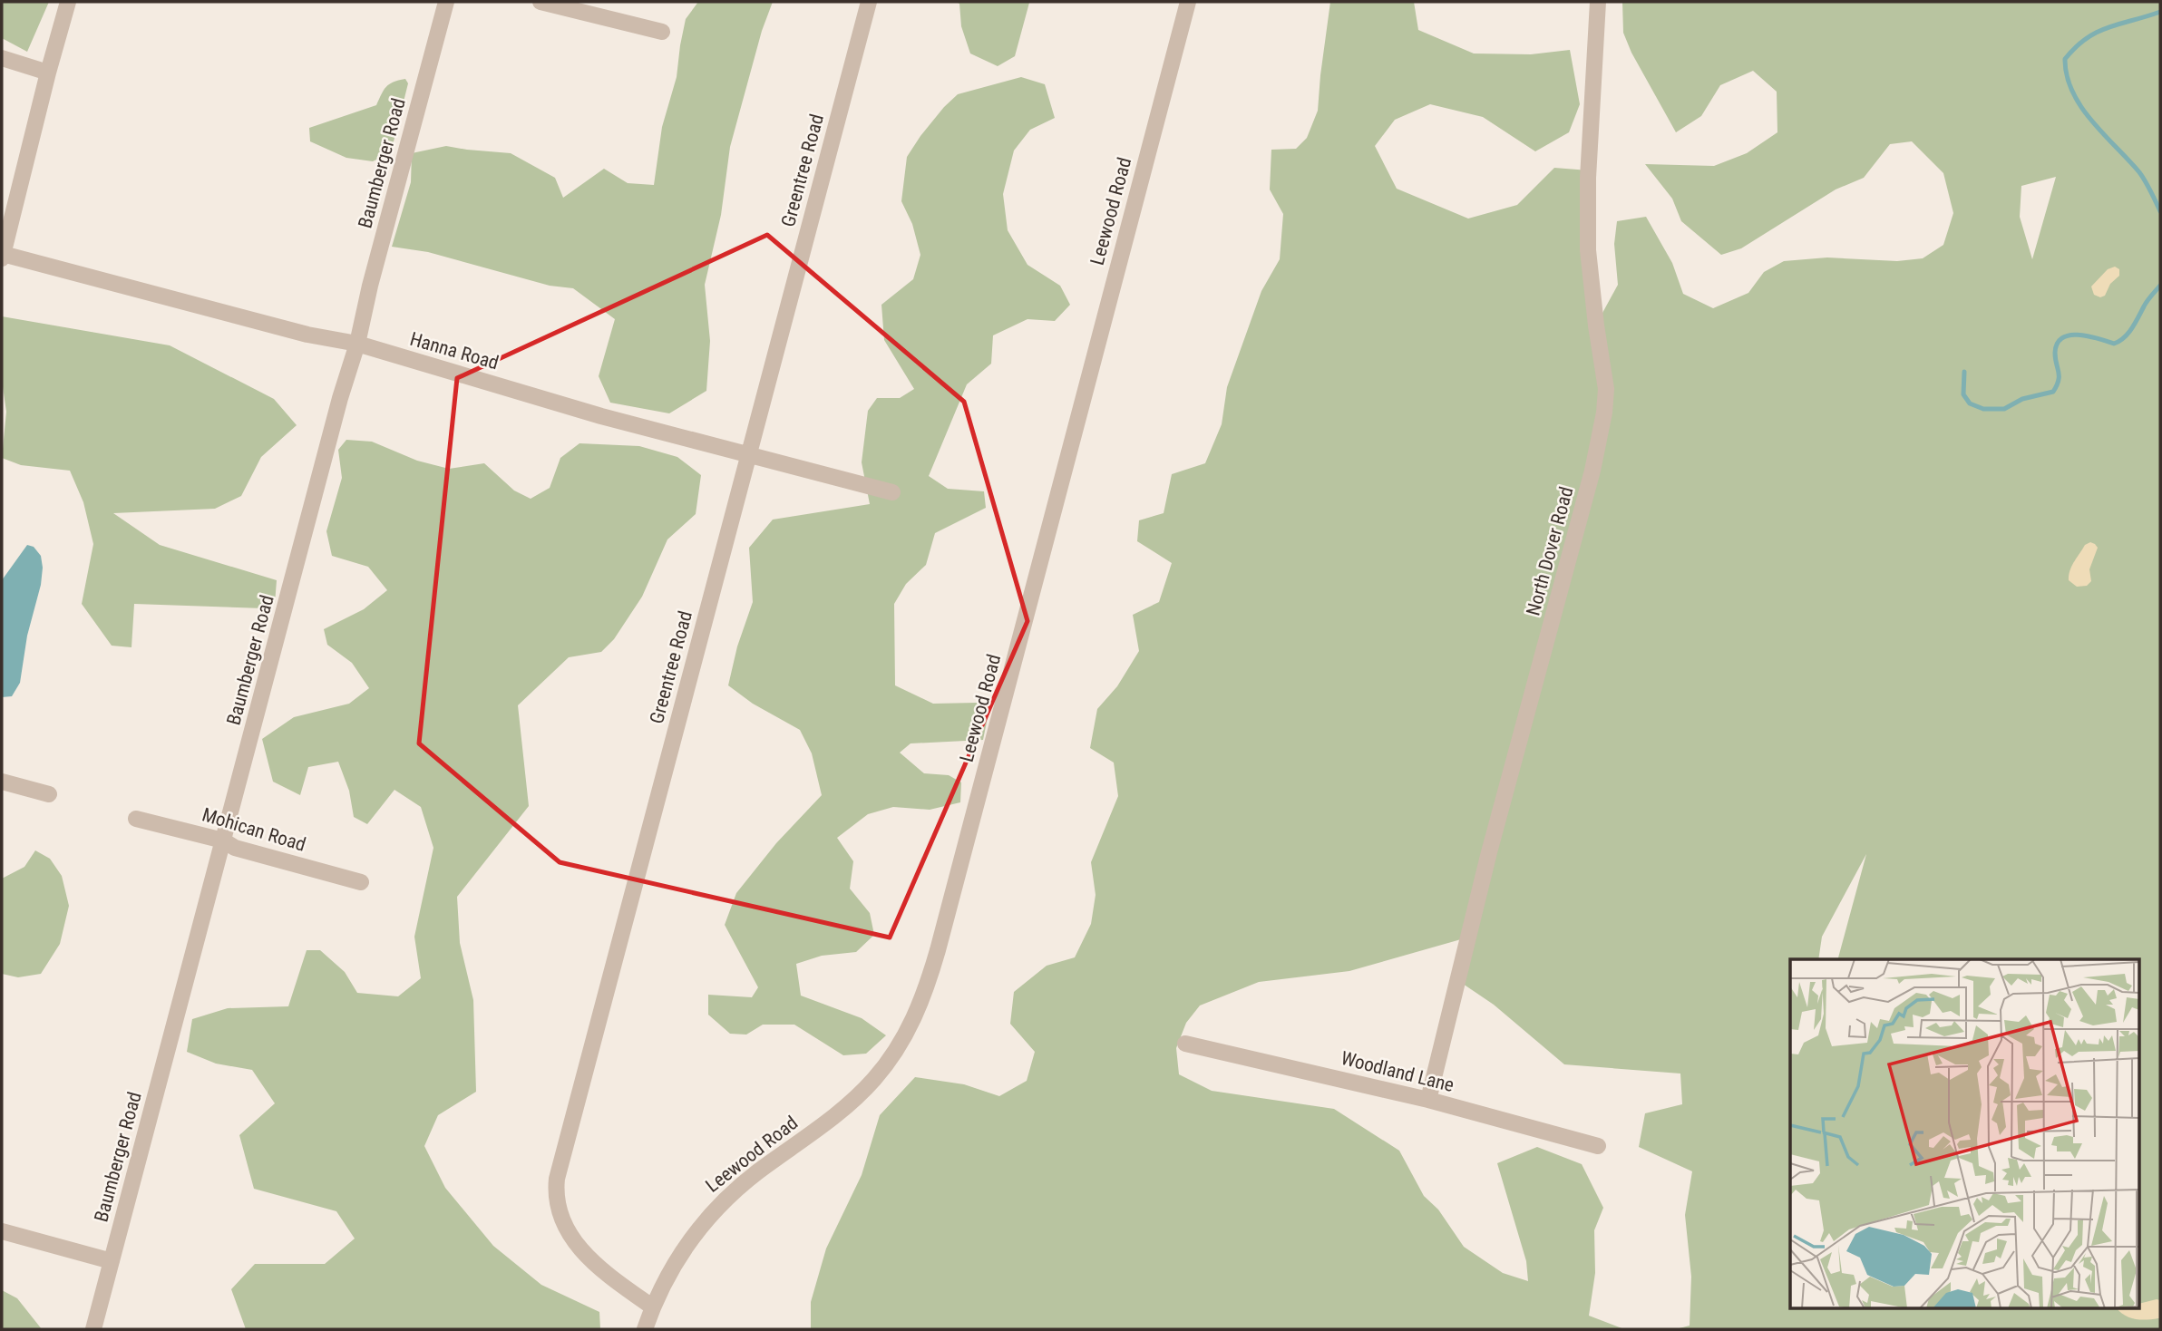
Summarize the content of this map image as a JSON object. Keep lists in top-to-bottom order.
{
  "streets": {
    "street": [
      "Baumberger Road",
      "Greentree Road",
      "Leewood Road",
      "Hanna Road",
      "North Dover Road",
      "Mohican Road",
      "Woodland Lane"
    ]
  },
  "crossings": [
    ["Baumberger Road", "Hanna Road"],
    ["Baumberger Road", "Mohican Road"],
    ["Greentree Road", "Leewood Road"],
    ["Greentree Road", "Hanna Road"],
    ["North Dover Road", "Woodland Lane"]
  ]
}
